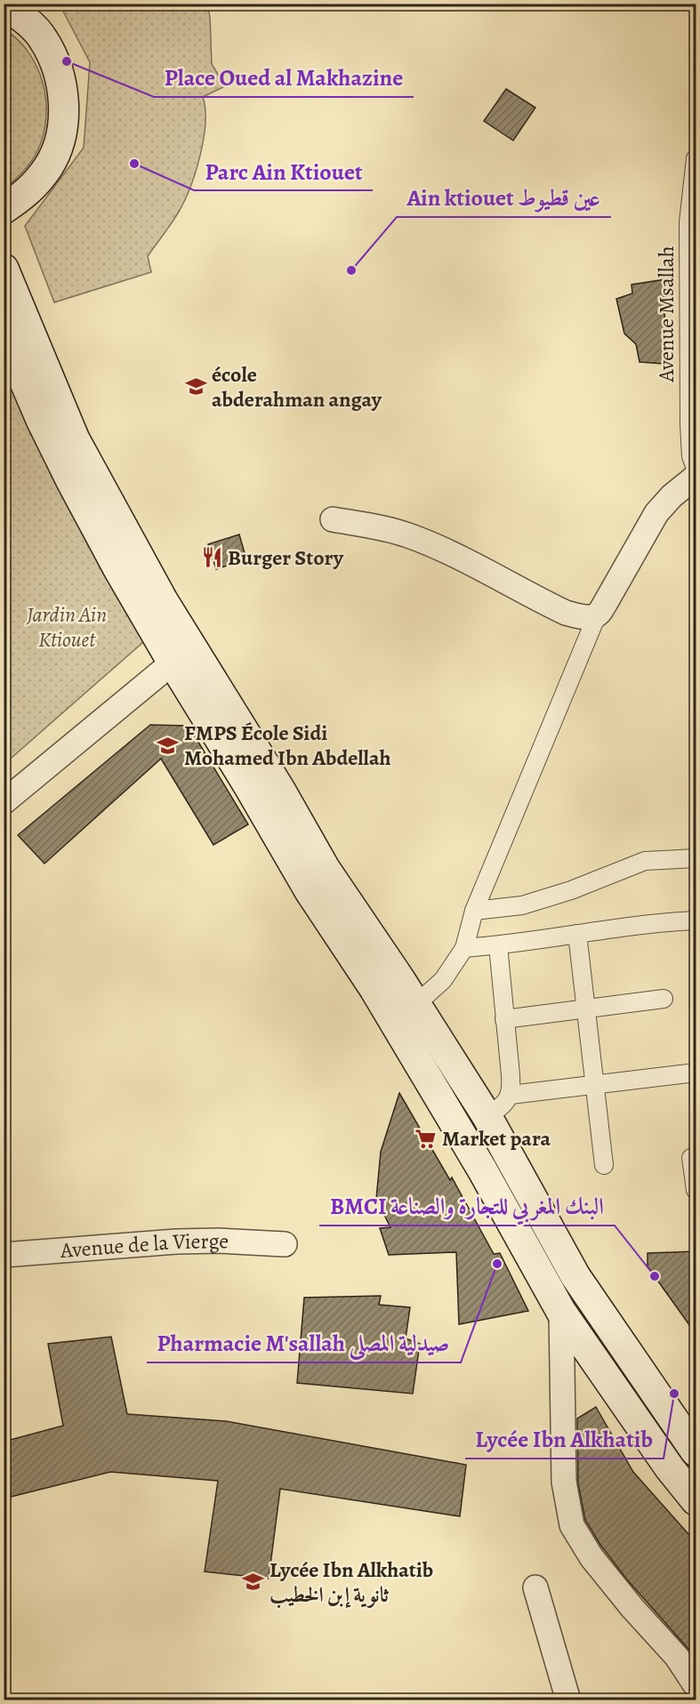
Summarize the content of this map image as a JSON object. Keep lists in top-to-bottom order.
{
  "streets": {
    "street": ["Avenue Msallah", "Avenue de la Vierge"]
  },
  "parks": ["Jardin Ain Ktiouet"],
  "places": {
    "other": [
      "Place Oued al Makhazine",
      "Parc Ain Ktiouet",
      "Ain ktiouet عين قطيوط",
      "Pharmacie M'sallah صيدلية المصلى",
      "BMCI البنك المغربي للتجارة والصناعة",
      "Lycée Ibn Alkhatib"
    ],
    "school or university": ["école abderahman angay", "FMPS École Sidi Mohamed Ibn Abdellah", "Lycée Ibn Alkhatib ثانوية إبن الخطيب"],
    "restaurant": ["Burger Story"],
    "supermarket": ["Market para"]
  }
}
